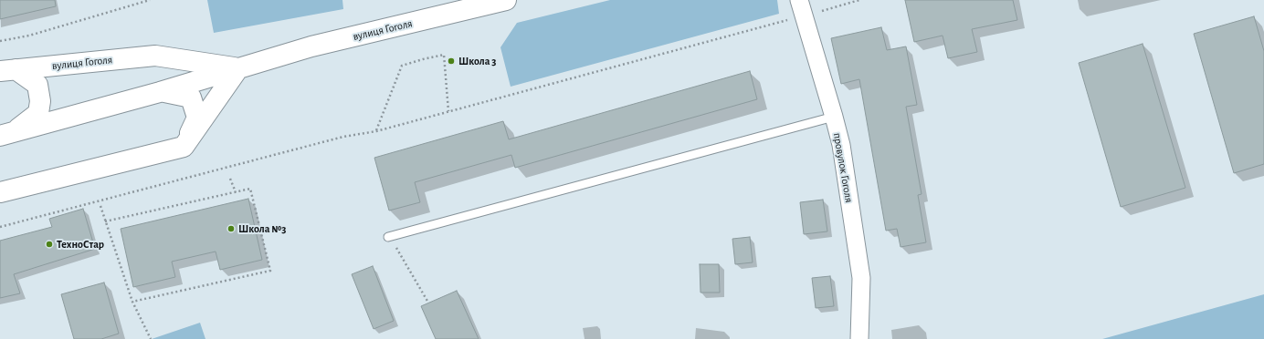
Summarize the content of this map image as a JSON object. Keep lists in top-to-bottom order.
{
  "streets": {
    "street": ["вулиця Гоголя", "провулок Гоголя"]
  },
  "places": ["Школа 3", "Школа №3", "ТехноСтар"]
}
